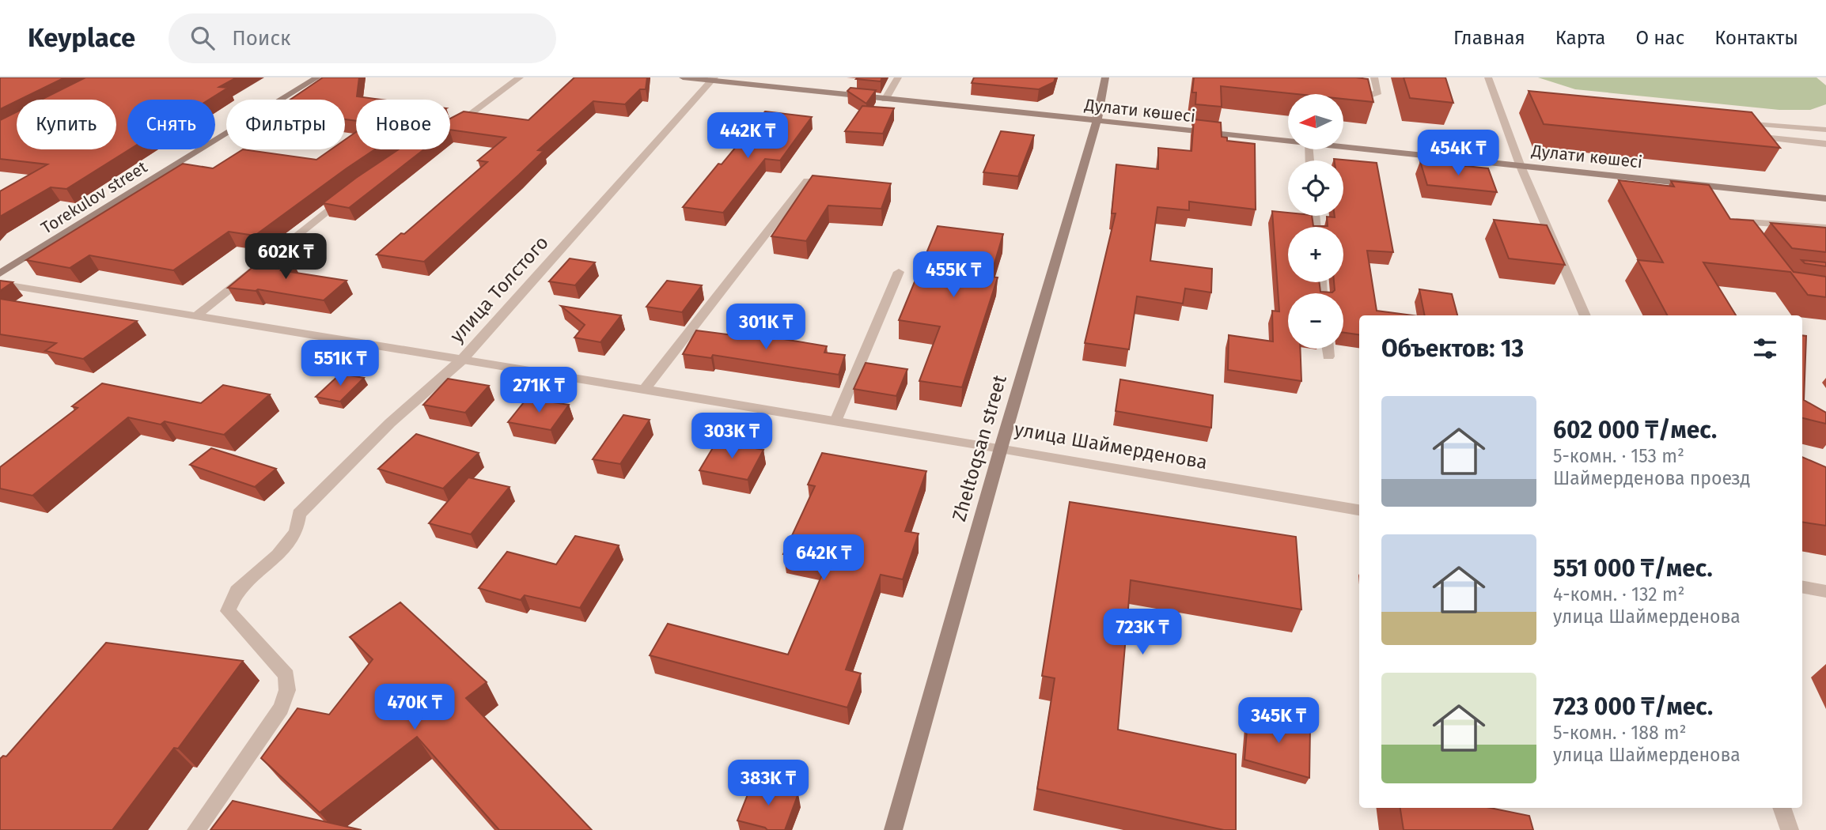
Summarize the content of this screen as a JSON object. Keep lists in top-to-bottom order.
{
  "streets": {
    "main road": ["Дулати көшесі", "Torekulov street", "Zheltoqsan street"],
    "street": ["улица Толстого", "улица Шаймерденова"]
  },
  "crossings": [
    ["Дулати көшесі", "улица Толстого"],
    ["Дулати көшесі", "Zheltoqsan street"],
    ["улица Толстого", "улица Шаймерденова"],
    ["улица Шаймерденова", "Zheltoqsan street"]
  ],
  "north": "left",
  "page": {
    "header": "Keyplace",
    "search": "Поиск",
    "nav": [
      "Главная",
      "Карта",
      "О нас",
      "Контакты"
    ],
    "map_buttons": ["+", "−"],
    "chip": [
      "Купить",
      "Снять",
      "Фильтры",
      "Новое"
    ],
    "price": [
      "442K ₸",
      "454K ₸",
      "602K ₸",
      "455K ₸",
      "301K ₸",
      "551K ₸",
      "271K ₸",
      "303K ₸",
      "642K ₸",
      "723K ₸",
      "470K ₸",
      "345K ₸",
      "383K ₸"
    ],
    "heading": "Объектов: 13",
    "list": [
      {
        "name": "602 000 ₸/мес.",
        "note": "5-комн. · 153 m² · Шаймерденова проезд"
      },
      {
        "name": "551 000 ₸/мес.",
        "note": "4-комн. · 132 m² · улица Шаймерденова"
      },
      {
        "name": "723 000 ₸/мес.",
        "note": "5-комн. · 188 m² · улица Шаймерденова"
      }
    ]
  }
}
